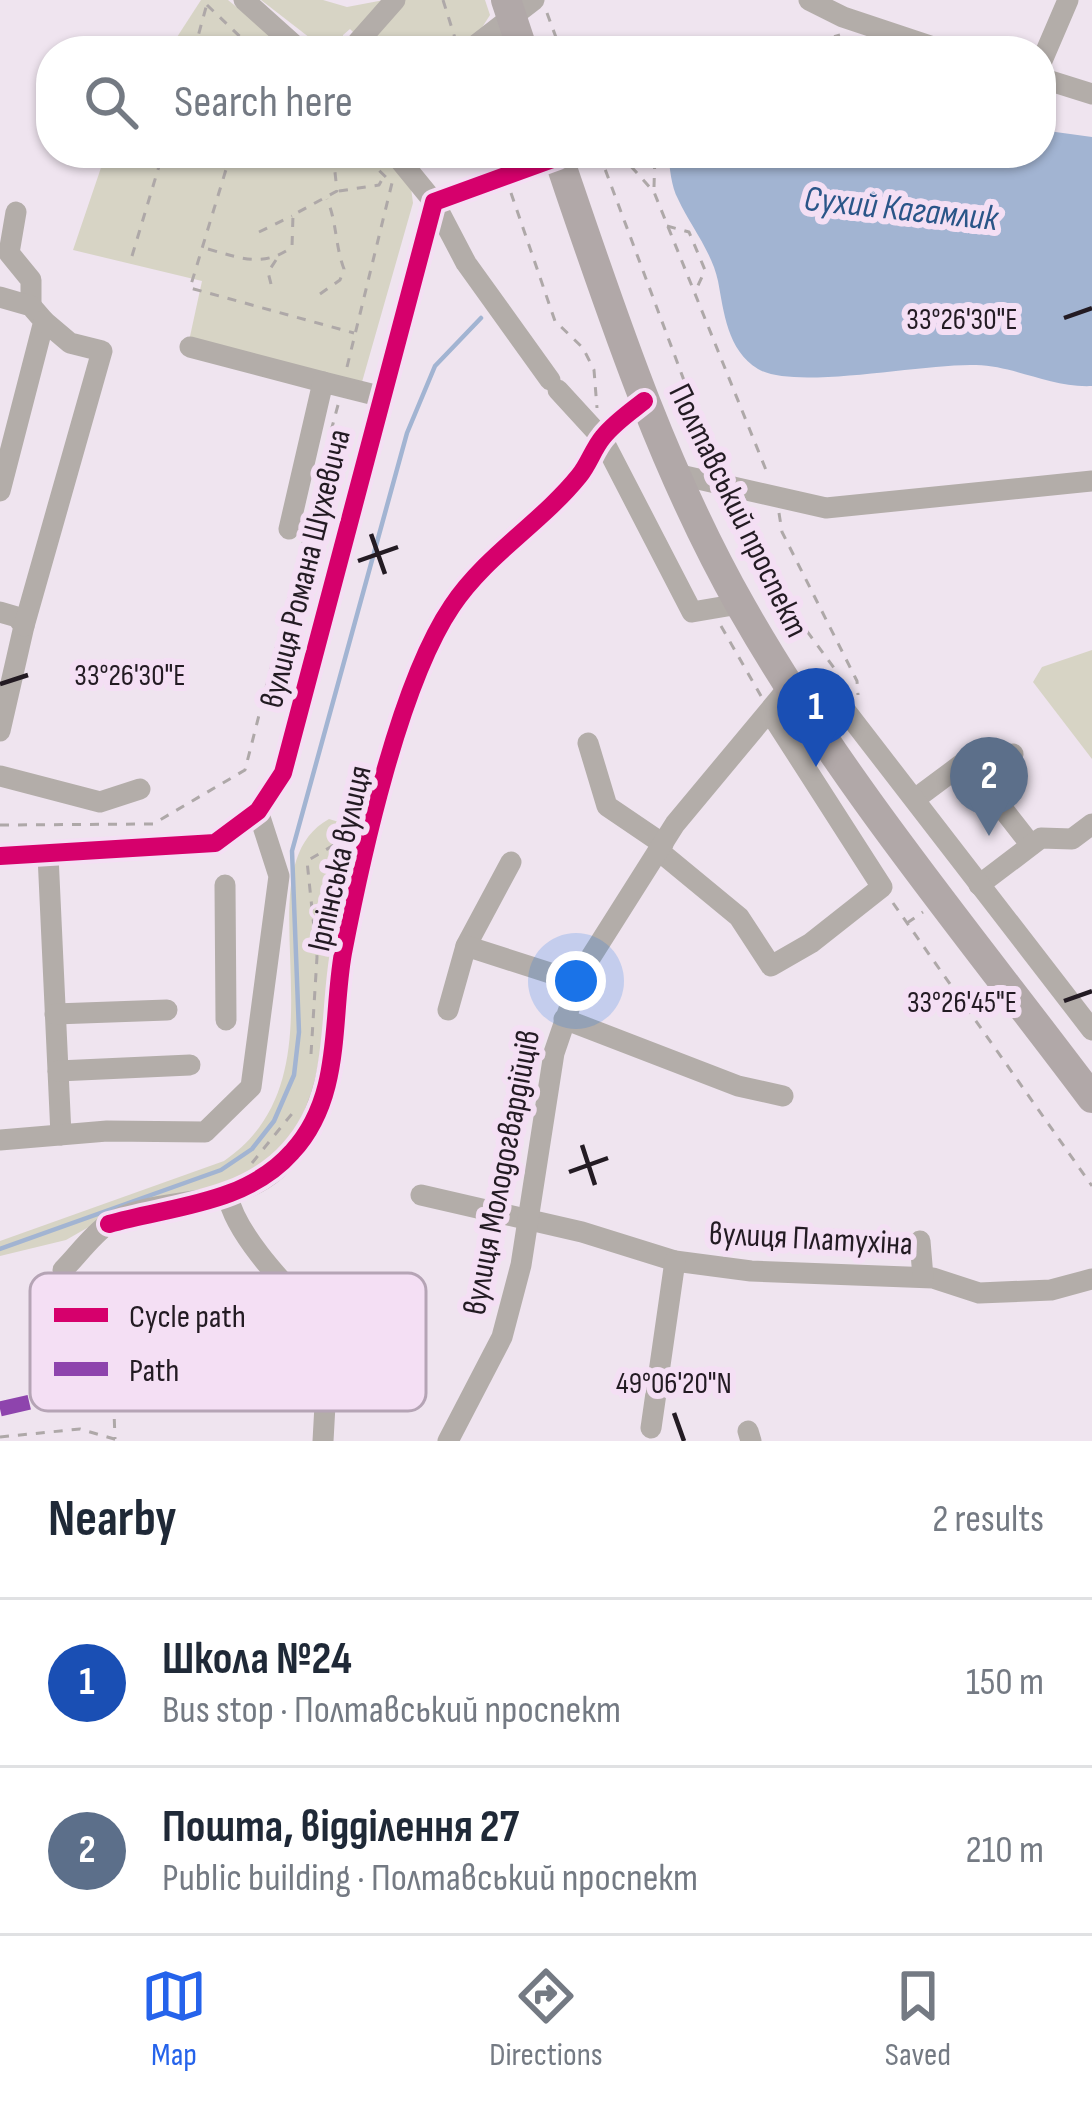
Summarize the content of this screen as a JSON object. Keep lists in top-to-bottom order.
{
  "streets": {
    "highway": ["Полтавський проспект"],
    "street": [
      "вулиця Романа Шухевича",
      "Ірпінська вулиця",
      "вулиця Молодогвардійців",
      "вулиця Платухіна"
    ]
  },
  "crossings": [
    ["Полтавський проспект", "Ірпінська вулиця"],
    ["Полтавський проспект", "вулиця Молодогвардійців"],
    ["вулиця Молодогвардійців", "вулиця Платухіна"]
  ],
  "water": ["Сухий Кагамлик"],
  "legend": ["Cycle path", "Path"],
  "page": {
    "search": "Search here",
    "pins": ["1", "2"],
    "heading": ["Nearby", "2 results"],
    "list": [
      {
        "mark": "1",
        "name": "Школа №24",
        "note": "Bus stop · Полтавський проспект",
        "value": "150 m"
      },
      {
        "mark": "2",
        "name": "Пошта, відділення 27",
        "note": "Public building · Полтавський проспект",
        "value": "210 m"
      }
    ],
    "nav": ["Map", "Directions", "Saved"]
  },
  "coordinates": ["33°26'30\"E", "33°26'45\"E", "49°06'20\"N"]
}
